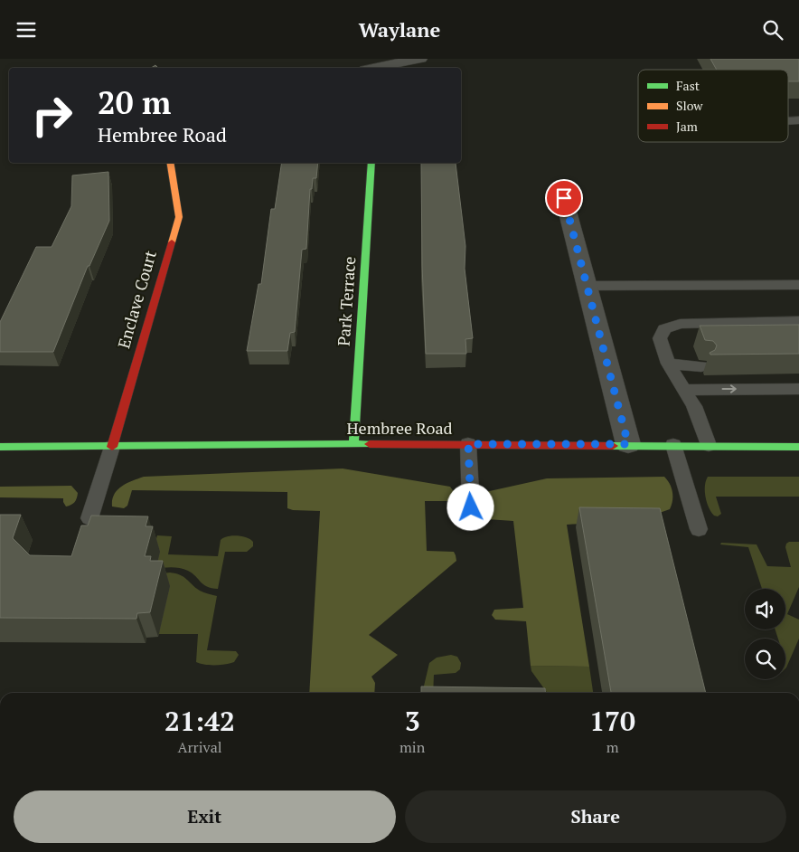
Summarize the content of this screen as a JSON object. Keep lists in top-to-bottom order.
{
  "streets": {
    "street": ["Enclave Court", "Park Terrace", "Hembree Road"]
  },
  "crossings": [
    ["Enclave Court", "Hembree Road"],
    ["Park Terrace", "Hembree Road"]
  ],
  "legend": ["Fast", "Slow", "Jam"],
  "page": {
    "header": "Waylane",
    "turn": ["20 m", "Hembree Road"],
    "eta": [
      "21:42",
      "Arrival",
      "3",
      "min",
      "170",
      "m"
    ],
    "buttons": ["Exit", "Share"]
  }
}
